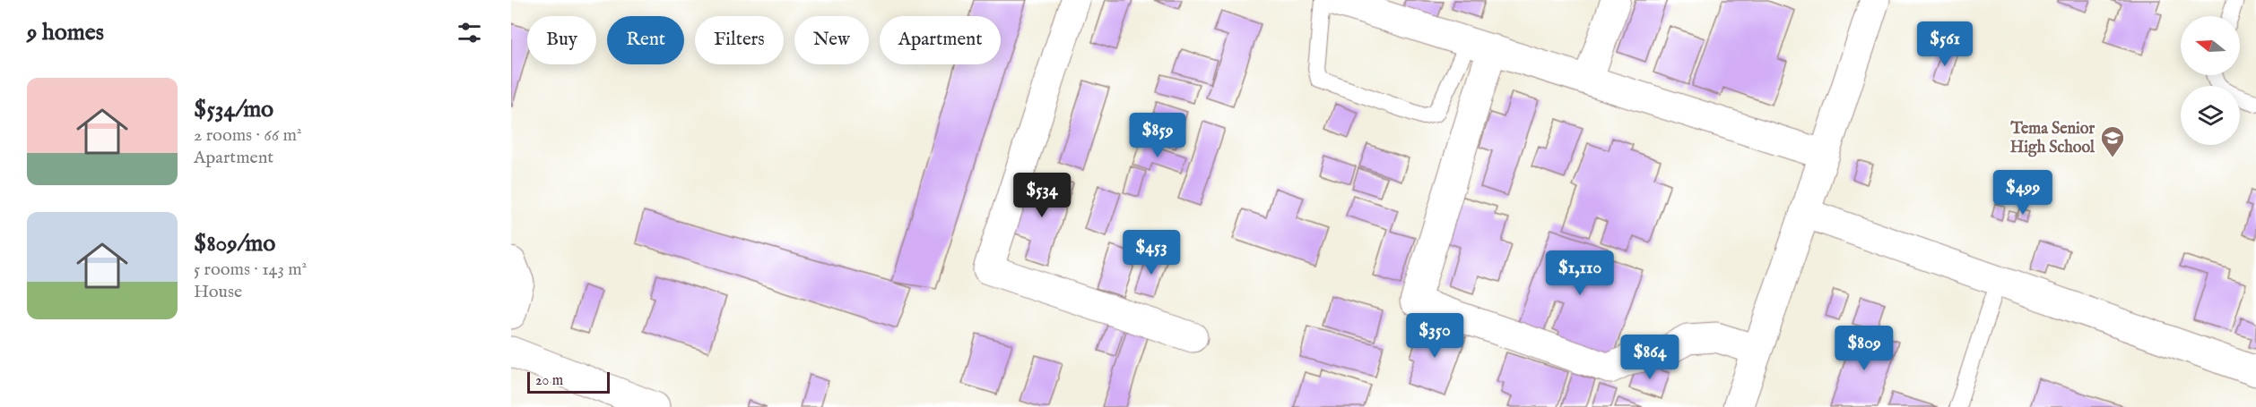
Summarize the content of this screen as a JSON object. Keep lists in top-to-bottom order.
{
  "places": {
    "school or university": ["Tema Senior High School"]
  },
  "scale_bar": "20 m",
  "north": "left",
  "page": {
    "heading": "9 homes",
    "chip": [
      "Buy",
      "Rent",
      "Filters",
      "New",
      "Apartment"
    ],
    "price": [
      "$561",
      "$859",
      "$499",
      "$534",
      "$453",
      "$1,110",
      "$350",
      "$809",
      "$864"
    ],
    "list": [
      {
        "name": "$534/mo",
        "note": "2 rooms · 66 m² · Apartment"
      },
      {
        "name": "$809/mo",
        "note": "5 rooms · 143 m² · House"
      }
    ],
    "scale": "20 m"
  }
}
